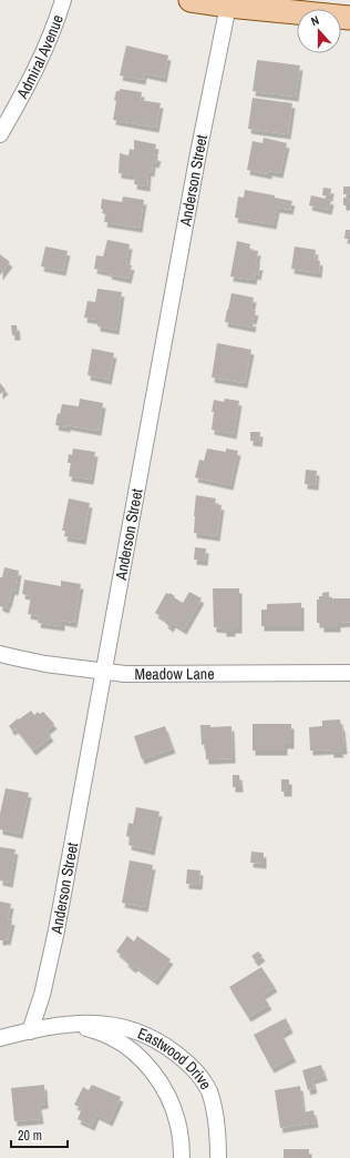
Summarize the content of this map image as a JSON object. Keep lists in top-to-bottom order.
{
  "streets": {
    "street": [
      "Admiral Avenue",
      "Anderson Street",
      "Meadow Lane",
      "Eastwood Drive"
    ]
  },
  "crossings": [
    ["Anderson Street", "Meadow Lane"],
    ["Anderson Street", "Eastwood Drive"]
  ],
  "scale_bar": "20 m",
  "north": "top"
}
